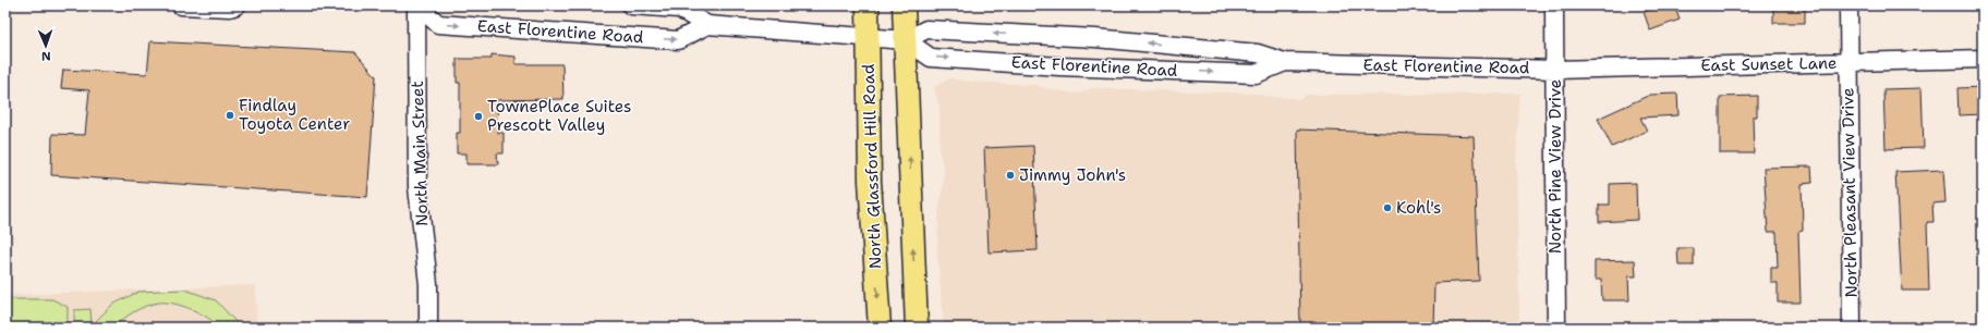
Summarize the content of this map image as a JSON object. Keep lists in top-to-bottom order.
{
  "streets": {
    "main road": ["North Glassford Hill Road"],
    "street": [
      "East Florentine Road",
      "East Sunset Lane",
      "North Main Street",
      "North Pine View Drive",
      "North Pleasant View Drive"
    ]
  },
  "crossings": [
    ["East Florentine Road", "East Sunset Lane"],
    ["East Florentine Road", "North Main Street"],
    ["East Florentine Road", "North Glassford Hill Road"],
    ["East Florentine Road", "North Pine View Drive"],
    ["East Sunset Lane", "North Pine View Drive"],
    ["East Sunset Lane", "North Pleasant View Drive"]
  ],
  "places": [
    "Findlay Toyota Center",
    "TownePlace Suites Prescott Valley",
    "Jimmy John's",
    "Kohl's"
  ],
  "north": "bottom"
}
